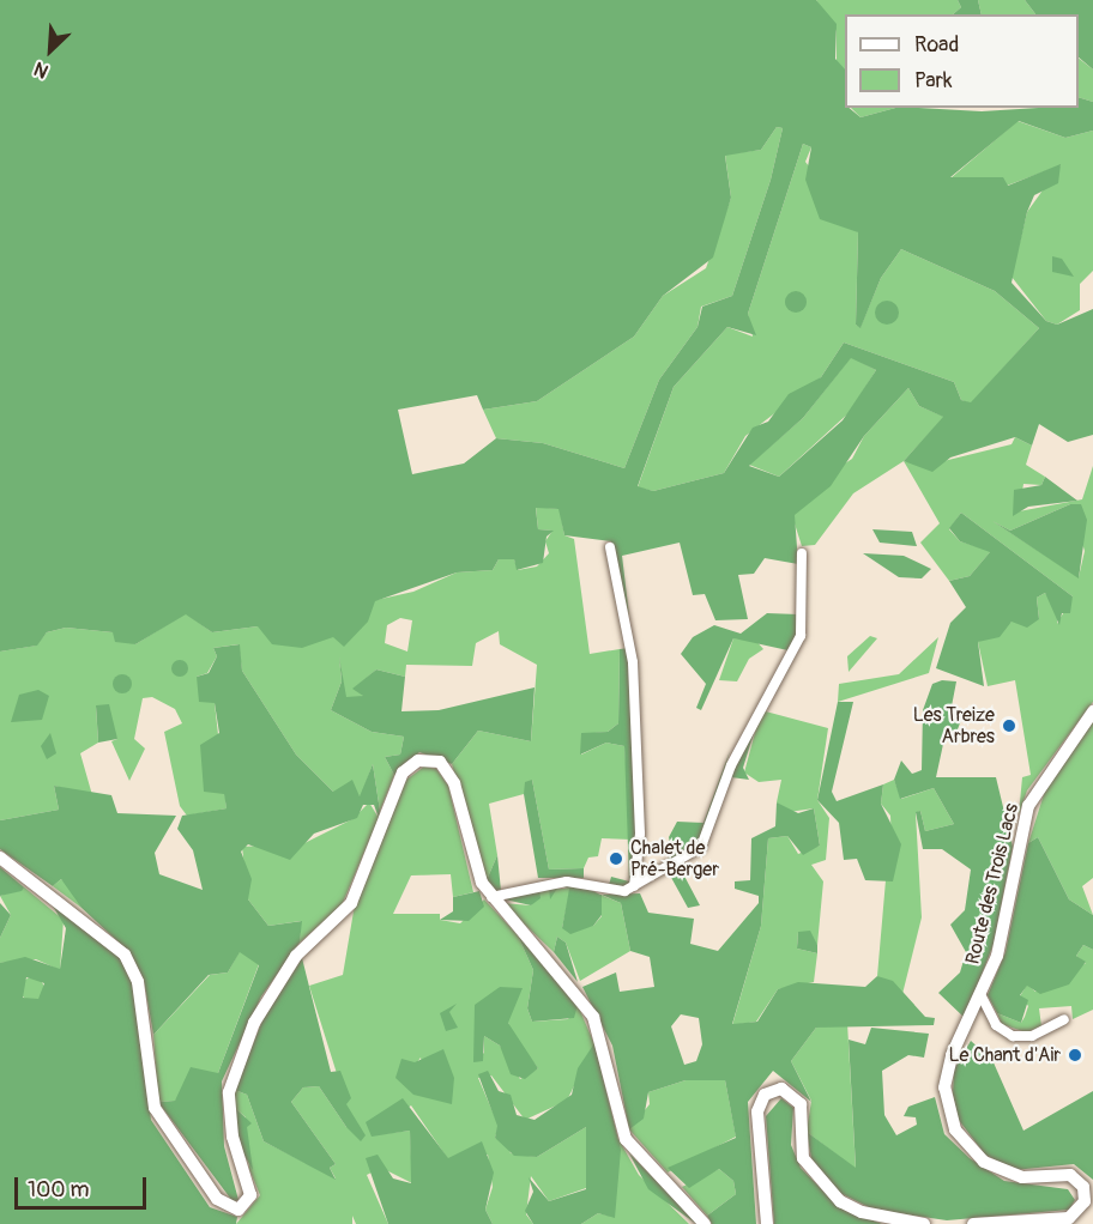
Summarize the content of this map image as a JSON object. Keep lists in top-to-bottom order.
{
  "streets": {
    "street": ["Route des Trois Lacs"]
  },
  "places": ["Les Treize Arbres", "Chalet de Pré-Berger", "Le Chant d'Air"],
  "legend": ["Road", "Park"],
  "scale_bar": "100 m",
  "north": "bottom left"
}
